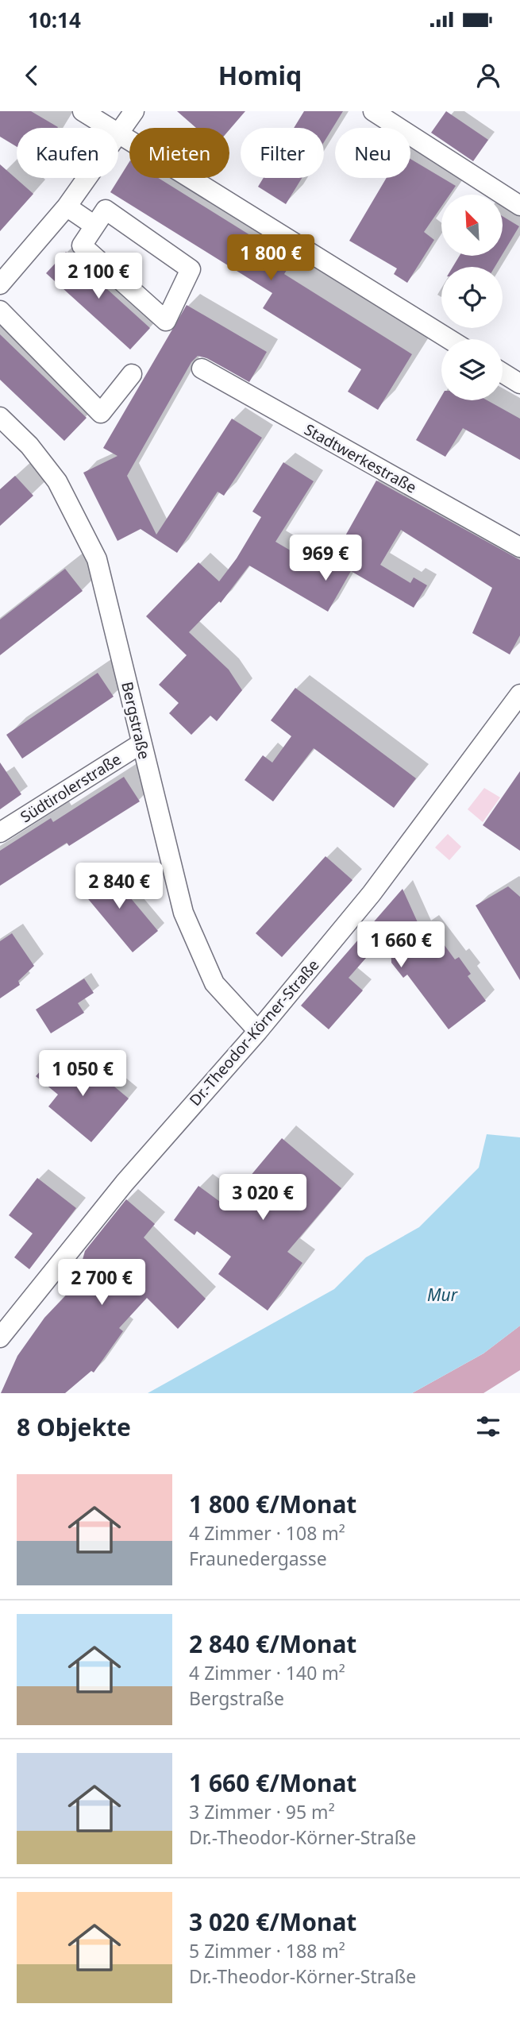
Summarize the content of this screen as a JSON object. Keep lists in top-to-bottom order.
{
  "streets": {
    "street": [
      "Stadtwerkestraße",
      "Bergstraße",
      "Südtirolerstraße",
      "Dr.-Theodor-Körner-Straße"
    ]
  },
  "crossings": [
    ["Bergstraße", "Südtirolerstraße"],
    ["Bergstraße", "Dr.-Theodor-Körner-Straße"]
  ],
  "water": ["Mur"],
  "north": "top left",
  "page": {
    "status": "10:14",
    "header": "Homiq",
    "chip": [
      "Kaufen",
      "Mieten",
      "Filter",
      "Neu"
    ],
    "price": [
      "1 800 €",
      "2 100 €",
      "969 €",
      "2 840 €",
      "1 660 €",
      "1 050 €",
      "3 020 €",
      "2 700 €"
    ],
    "heading": "8 Objekte",
    "list": [
      {
        "name": "1 800 €/Monat",
        "note": "4 Zimmer · 108 m² · Fraunedergasse"
      },
      {
        "name": "2 840 €/Monat",
        "note": "4 Zimmer · 140 m² · Bergstraße"
      },
      {
        "name": "1 660 €/Monat",
        "note": "3 Zimmer · 95 m² · Dr.-Theodor-Körner-Straße"
      },
      {
        "name": "3 020 €/Monat",
        "note": "5 Zimmer · 188 m² · Dr.-Theodor-Körner-Straße"
      }
    ]
  }
}
